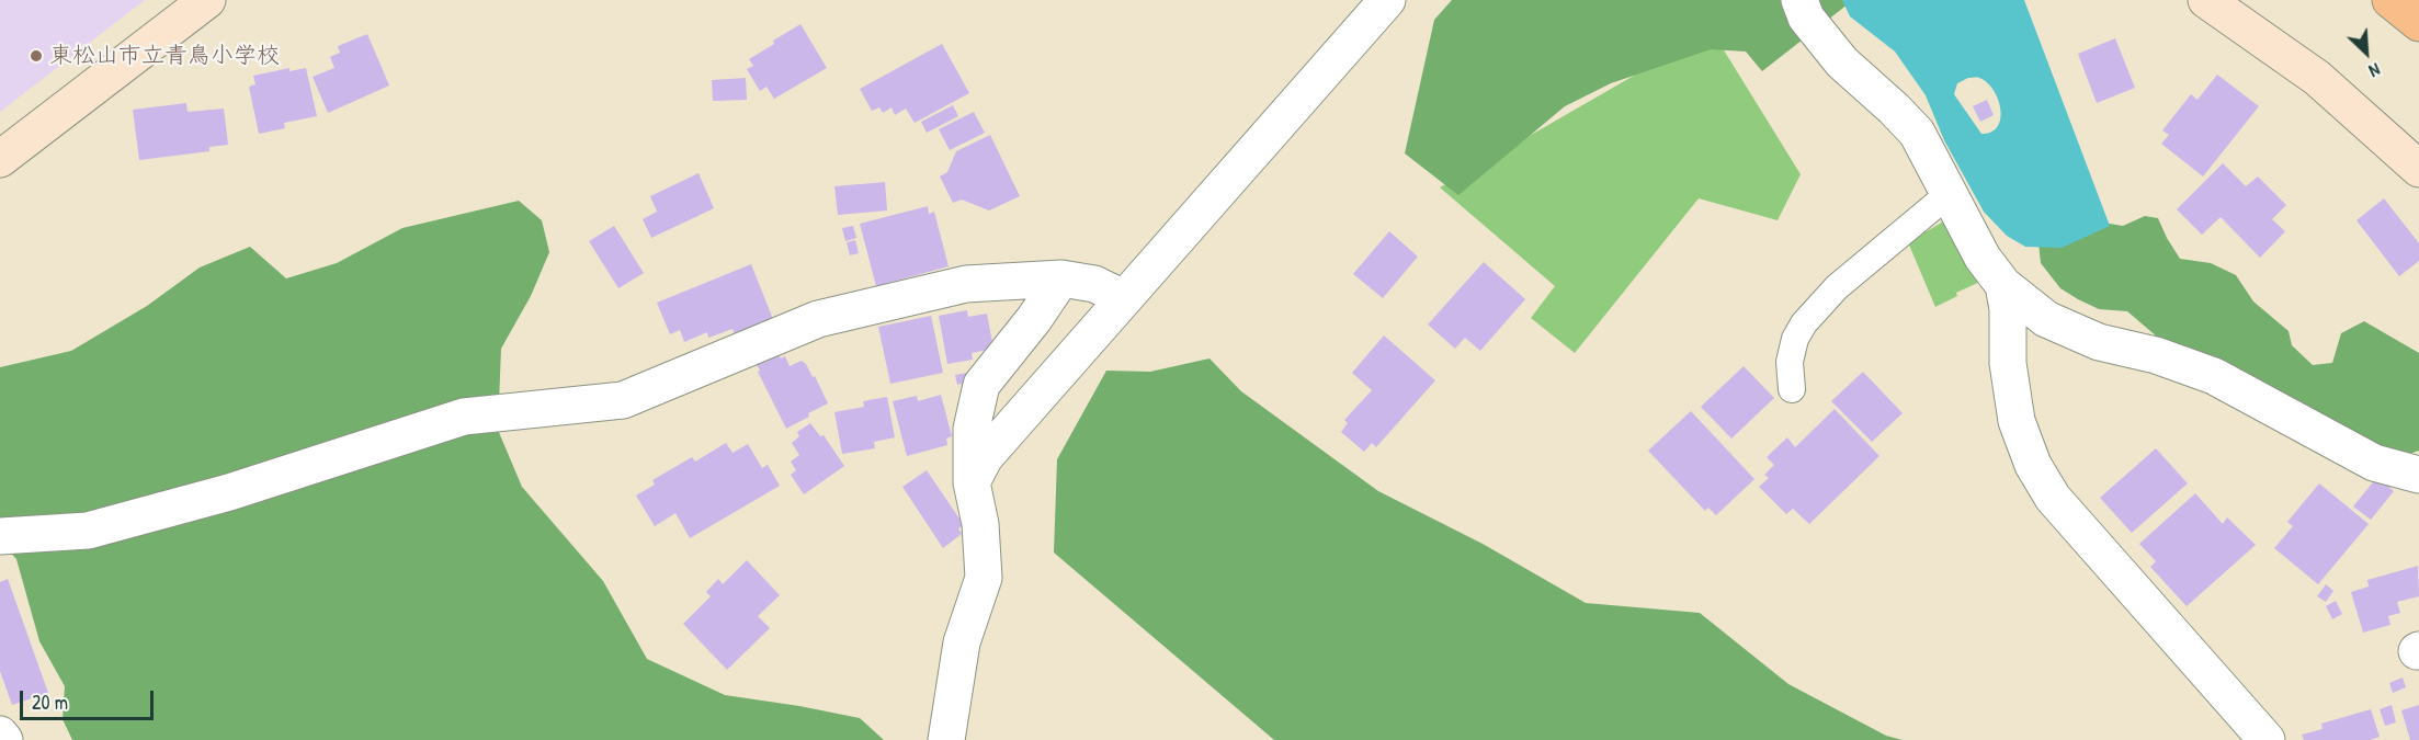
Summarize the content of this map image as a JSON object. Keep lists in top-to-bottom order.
{
  "places": ["東松山市立青鳥小学校"],
  "scale_bar": "20 m",
  "north": "bottom right"
}
